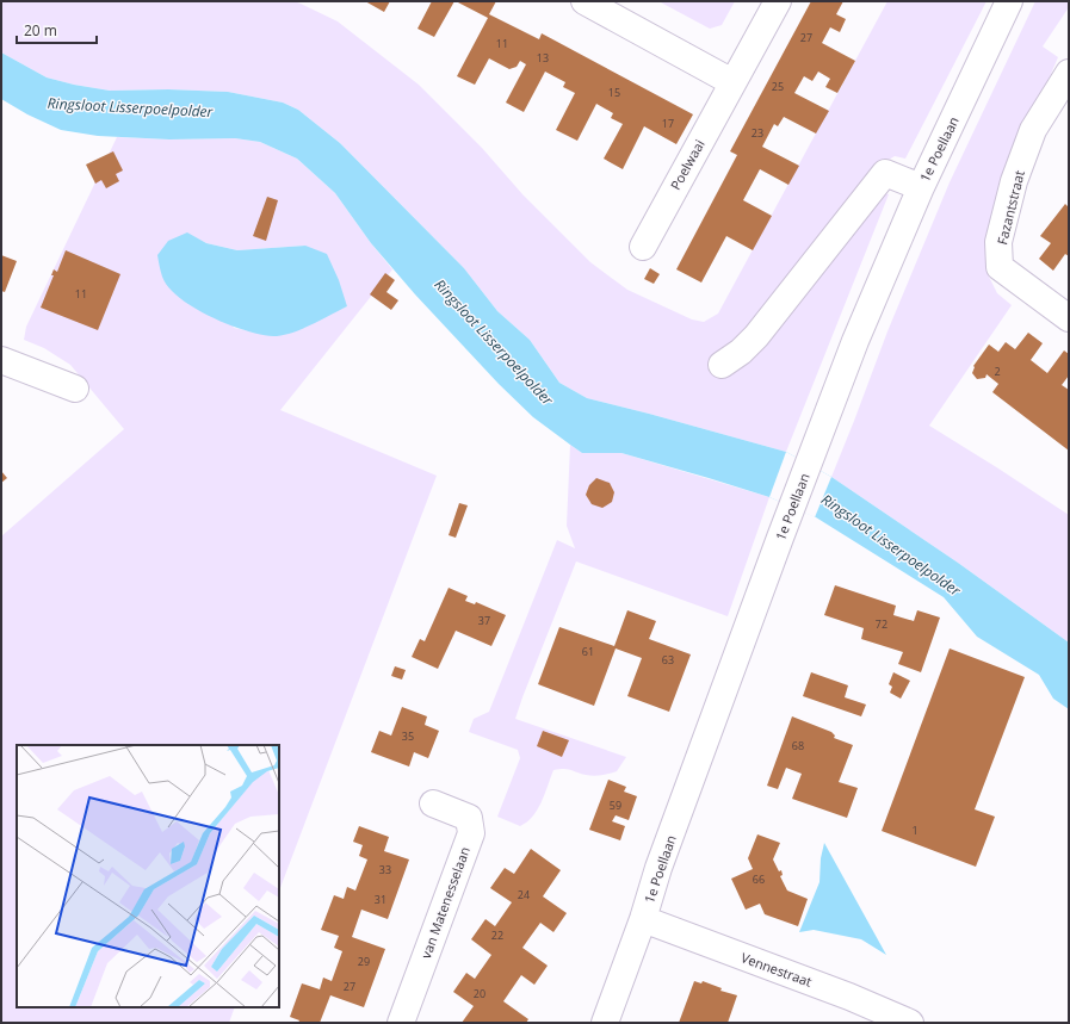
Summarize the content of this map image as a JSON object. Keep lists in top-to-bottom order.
{
  "streets": {
    "street": [
      "1e Poellaan",
      "Poelwaai",
      "Fazantstraat",
      "van Matenesselaan",
      "Vennestraat"
    ]
  },
  "crossings": [
    ["1e Poellaan", "Vennestraat"]
  ],
  "water": ["Ringsloot Lisserpoelpolder"],
  "house_numbers": [
    "27",
    "11",
    "13",
    "25",
    "15",
    "17",
    "23",
    "11",
    "2",
    "37",
    "72",
    "61",
    "63",
    "35",
    "68",
    "59",
    "1",
    "33",
    "66",
    "24",
    "31",
    "22",
    "29",
    "27",
    "20"
  ],
  "scale_bar": "20 m"
}
